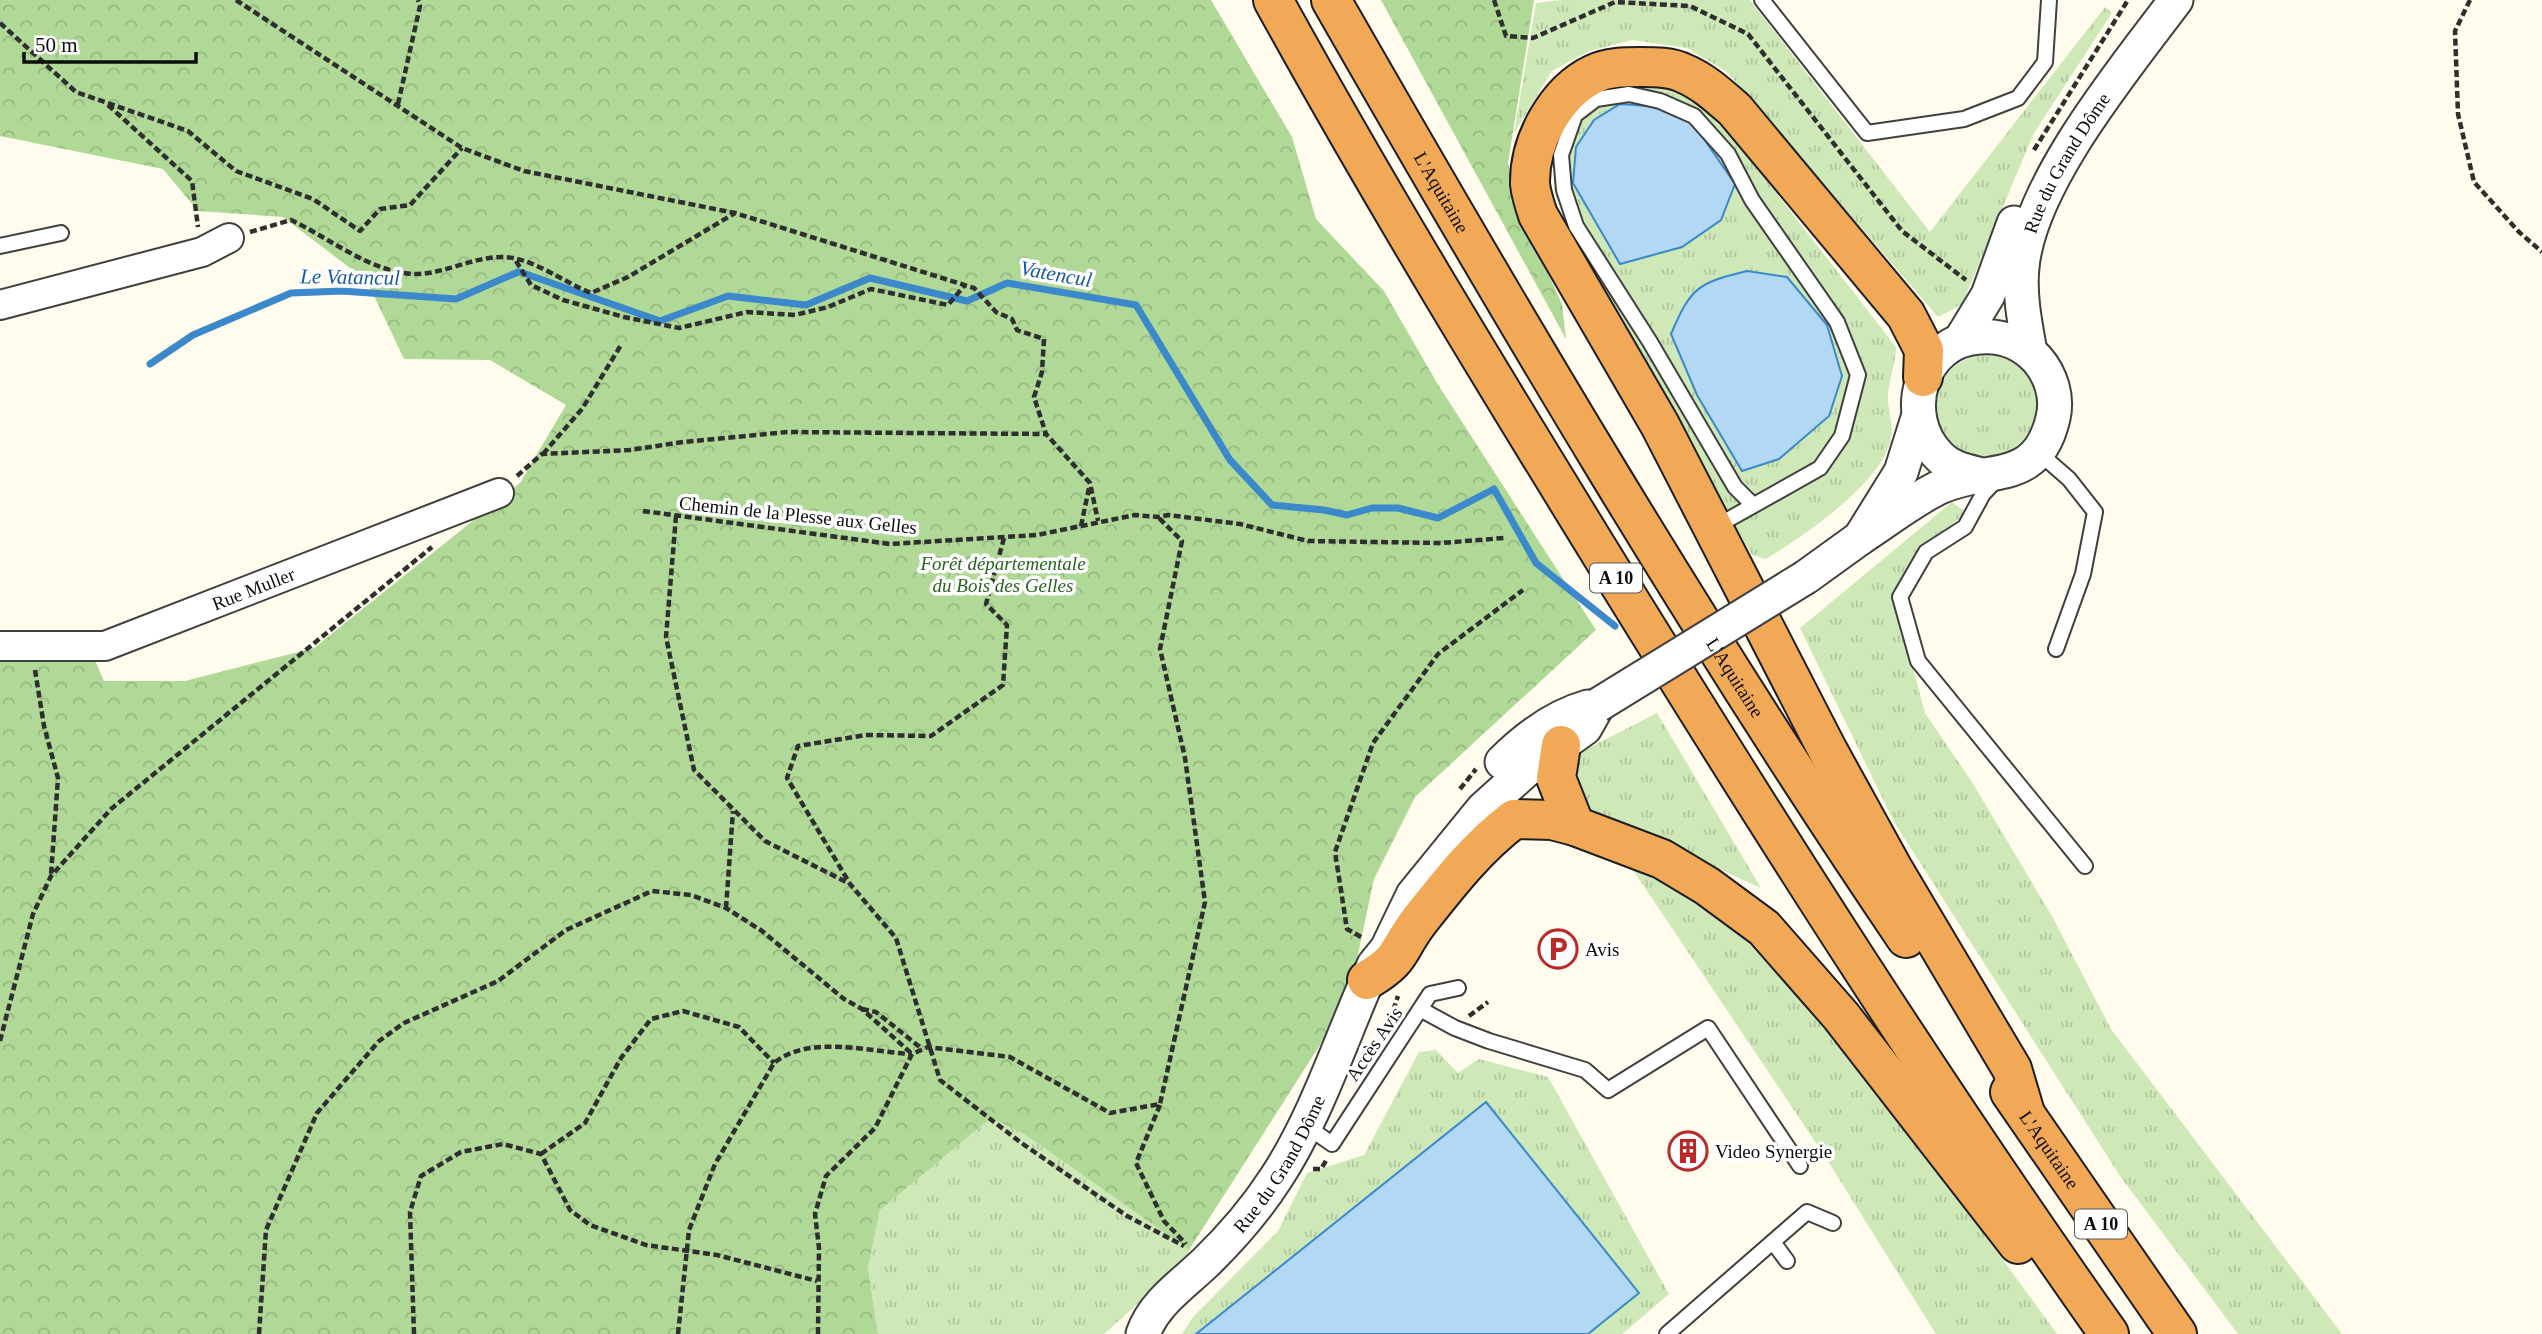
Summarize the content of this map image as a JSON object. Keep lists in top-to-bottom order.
{
  "streets": {
    "highway": ["L'Aquitaine", "A 10"],
    "street": ["Rue du Grand Dôme", "Rue Muller"],
    "lane": ["Accès Avis"],
    "path": ["Chemin de la Plesse aux Gelles"]
  },
  "crossings": [
    ["Rue du Grand Dôme", "Accès Avis"]
  ],
  "water": ["Vatencul", "Le Vatancul"],
  "parks": ["Forêt départementale du Bois des Gelles"],
  "places": {
    "parking": ["Avis"],
    "building": ["Video Synergie"]
  },
  "scale_bar": "50 m"
}
